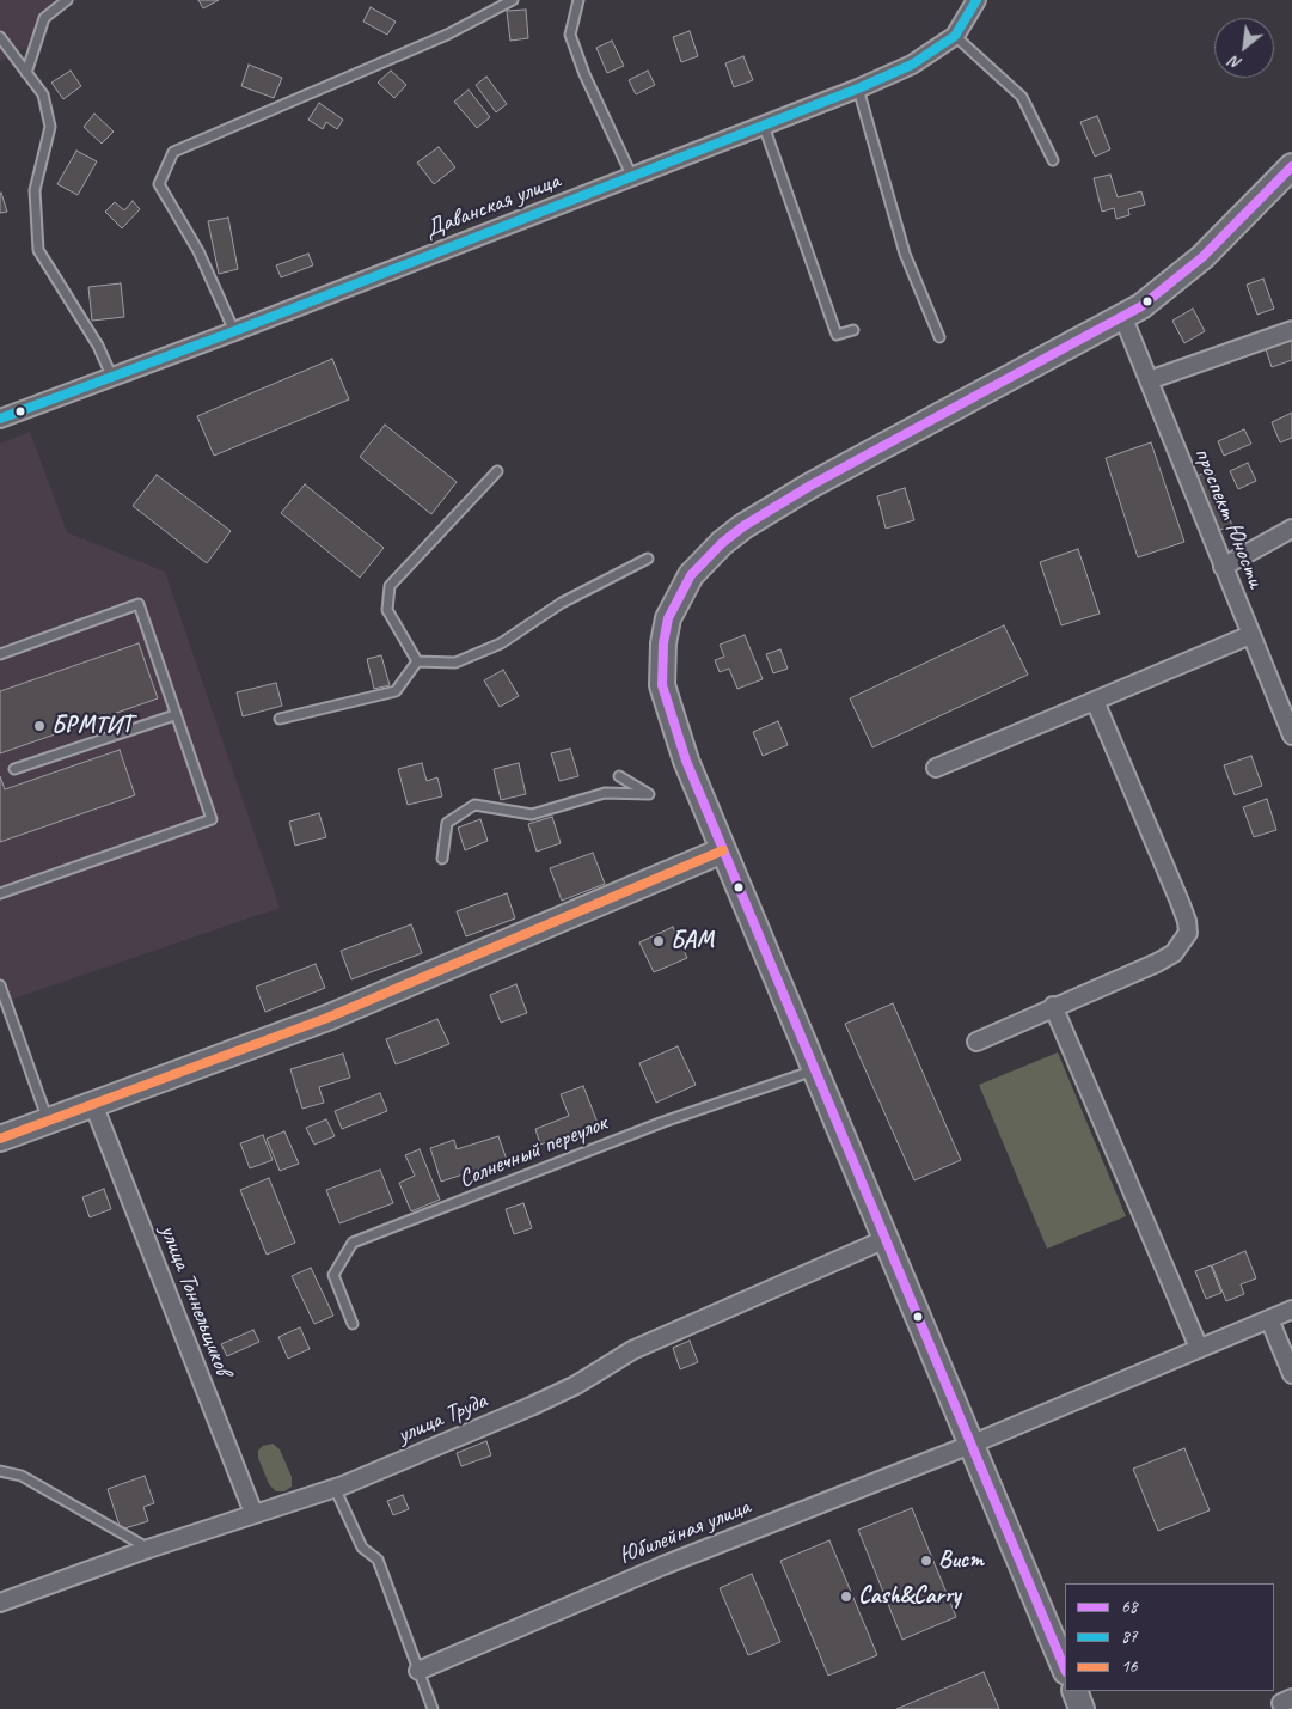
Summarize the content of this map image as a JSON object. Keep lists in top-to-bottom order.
{
  "streets": {
    "street": [
      "Даванская улица",
      "проспект Юности",
      "улица Тоннельщиков",
      "улица Труда",
      "Юбилейная улица"
    ],
    "lane": ["Солнечный переулок"]
  },
  "crossings": [
    ["улица Тоннельщиков", "улица Труда"]
  ],
  "places": [
    "БРМТИТ",
    "БАМ",
    "Вист",
    "Cash&Carry"
  ],
  "lines": ["transit line 87", "transit line 68", "transit line 16"],
  "legend": ["68", "87", "16"],
  "north": "bottom left"
}
